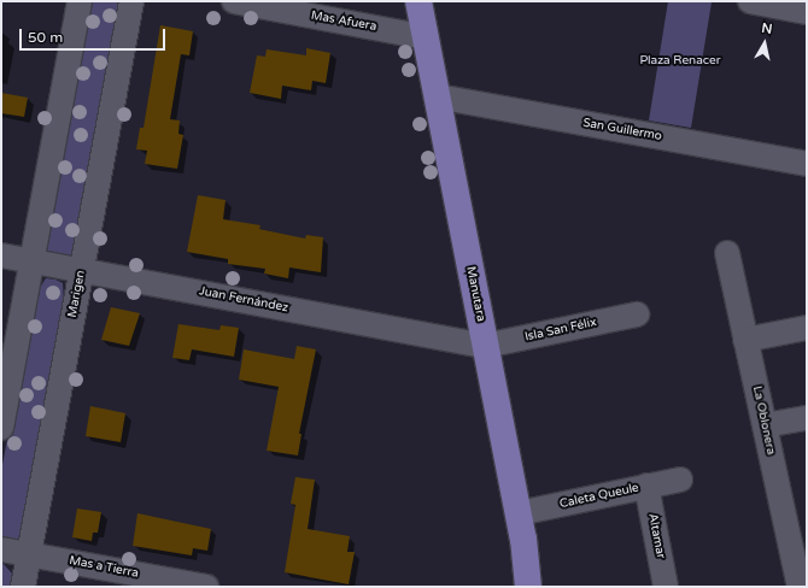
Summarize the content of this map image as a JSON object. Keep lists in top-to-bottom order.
{
  "streets": {
    "main road": ["Manutara"],
    "street": [
      "Mas Afuera",
      "San Guillermo",
      "Marigen",
      "Juan Fernández",
      "Isla San Félix",
      "La Oblonera",
      "Caleta Queule",
      "Altamar",
      "Mas a Tierra"
    ]
  },
  "crossings": [
    ["Mas Afuera", "Manutara"],
    ["San Guillermo", "Manutara"],
    ["Marigen", "Juan Fernández"],
    ["Marigen", "Mas a Tierra"],
    ["Manutara", "Juan Fernández"],
    ["Manutara", "Isla San Félix"],
    ["Manutara", "Caleta Queule"],
    ["Juan Fernández", "Isla San Félix"],
    ["Caleta Queule", "Altamar"]
  ],
  "parks": ["Plaza Renacer"],
  "scale_bar": "50 m",
  "north": "top"
}
